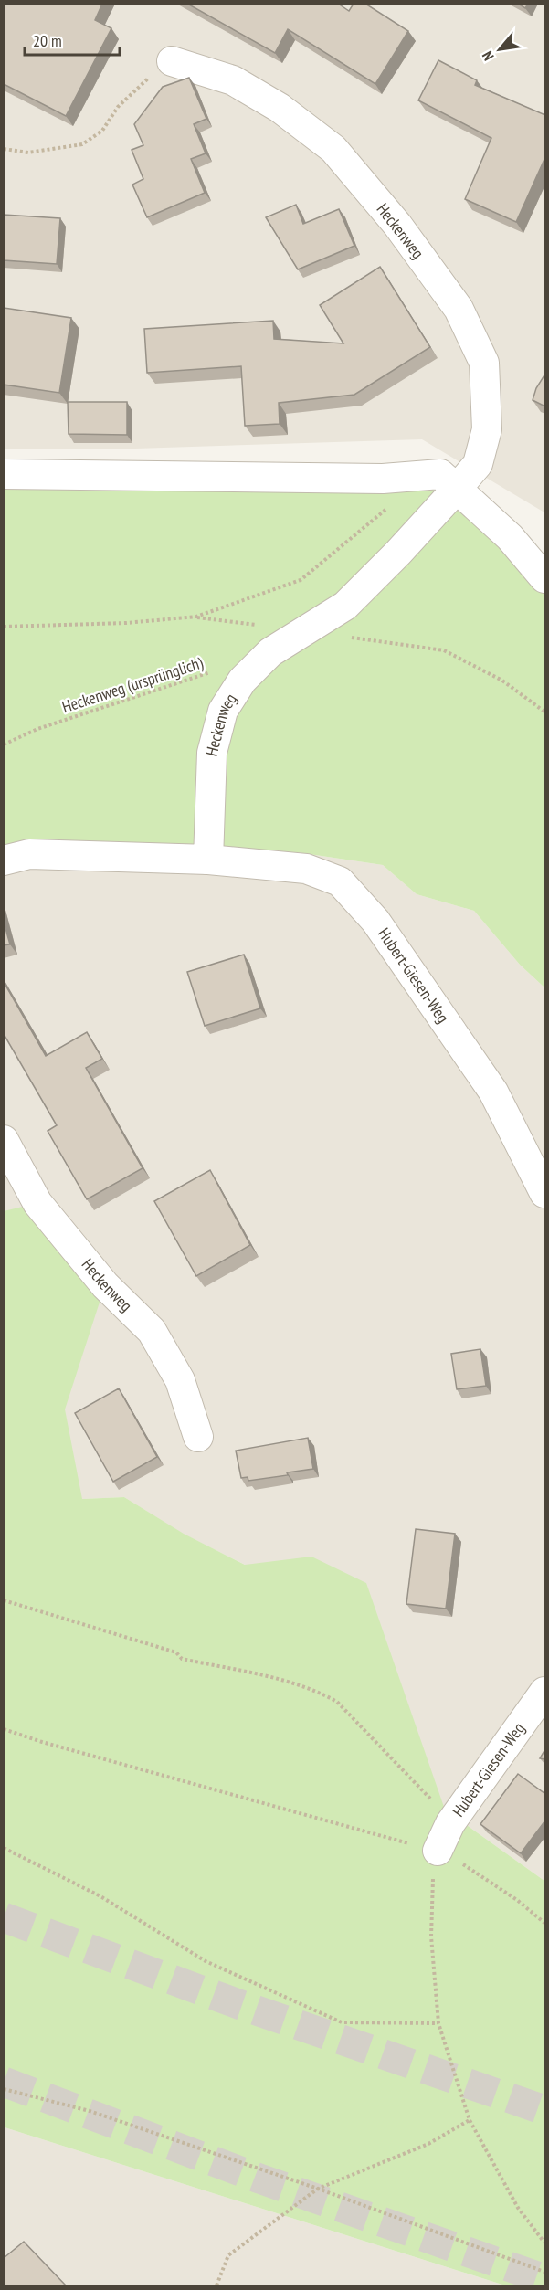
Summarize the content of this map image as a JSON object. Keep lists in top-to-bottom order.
{
  "streets": {
    "street": ["Heckenweg", "Hubert-Giesen-Weg"],
    "path": ["Heckenweg (ursprünglich)"]
  },
  "crossings": [
    ["Heckenweg", "Hubert-Giesen-Weg"]
  ],
  "scale_bar": "20 m",
  "north": "bottom left"
}
